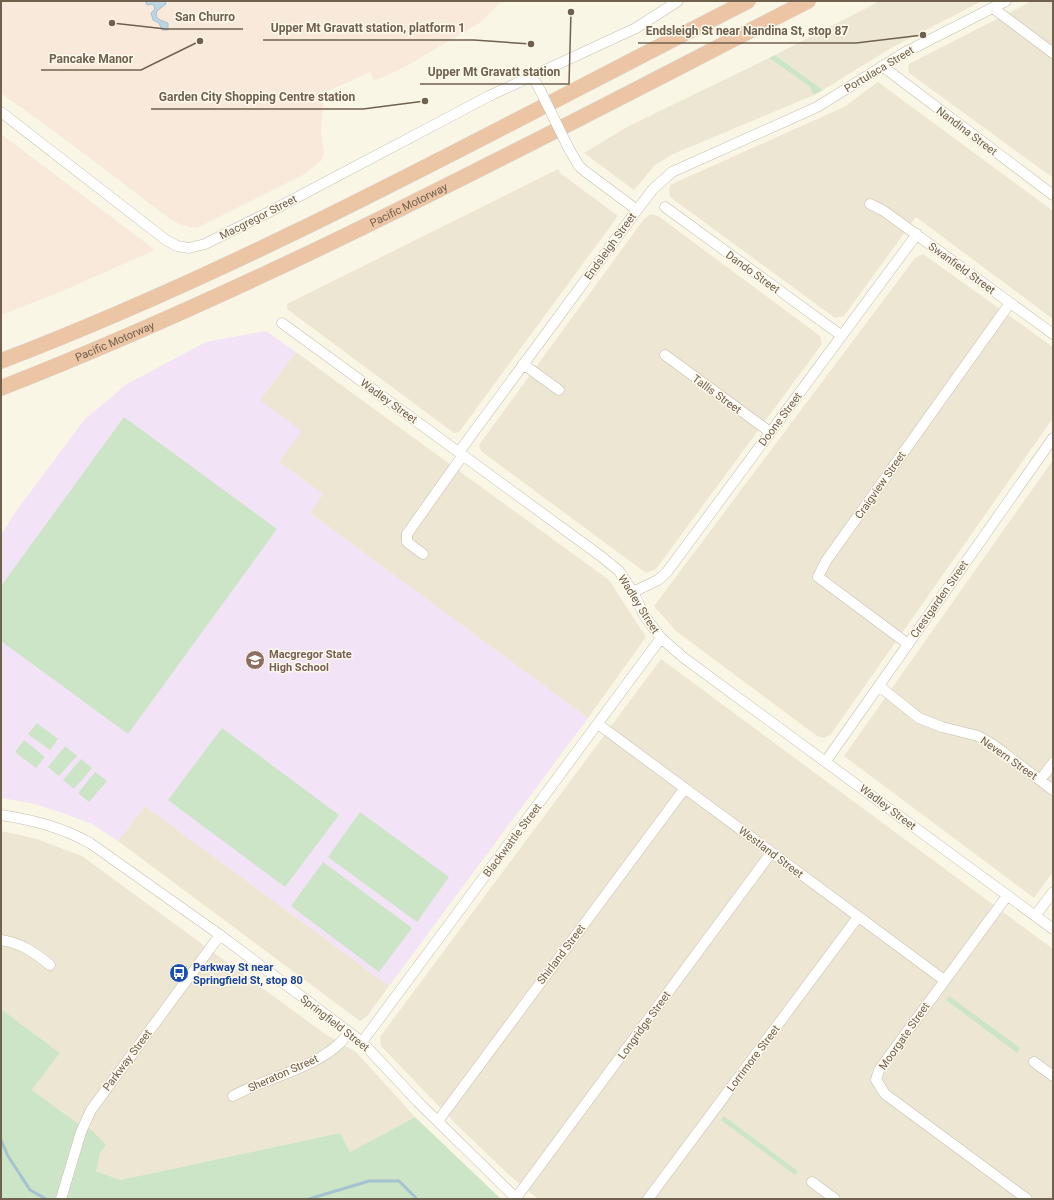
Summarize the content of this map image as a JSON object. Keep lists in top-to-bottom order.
{
  "streets": {
    "highway": ["Pacific Motorway"],
    "street": [
      "Portulaca Street",
      "Nandina Street",
      "Macgregor Street",
      "Endsleigh Street",
      "Swanfield Street",
      "Dando Street",
      "Tallis Street",
      "Wadley Street",
      "Doone Street",
      "Craigview Street",
      "Crestgarden Street",
      "Nevern Street",
      "Blackwattle Street",
      "Westland Street",
      "Shirland Street",
      "Springfield Street",
      "Longridge Street",
      "Moorgate Street",
      "Lorrimore Street",
      "Parkway Street",
      "Sheraton Street"
    ]
  },
  "crossings": [
    ["Portulaca Street", "Nandina Street"],
    ["Portulaca Street", "Endsleigh Street"],
    ["Endsleigh Street", "Wadley Street"],
    ["Swanfield Street", "Doone Street"],
    ["Swanfield Street", "Craigview Street"],
    ["Dando Street", "Doone Street"],
    ["Tallis Street", "Doone Street"],
    ["Wadley Street", "Doone Street"],
    ["Wadley Street", "Crestgarden Street"],
    ["Wadley Street", "Blackwattle Street"],
    ["Wadley Street", "Moorgate Street"],
    ["Craigview Street", "Crestgarden Street"],
    ["Crestgarden Street", "Nevern Street"],
    ["Blackwattle Street", "Westland Street"],
    ["Blackwattle Street", "Springfield Street"],
    ["Westland Street", "Shirland Street"],
    ["Westland Street", "Longridge Street"],
    ["Westland Street", "Moorgate Street"],
    ["Westland Street", "Lorrimore Street"],
    ["Shirland Street", "Springfield Street"],
    ["Springfield Street", "Longridge Street"],
    ["Springfield Street", "Parkway Street"],
    ["Springfield Street", "Sheraton Street"]
  ],
  "places": {
    "other": [
      "Upper Mt Gravatt station",
      "San Churro",
      "Endsleigh St near Nandina St, stop 87",
      "Pancake Manor",
      "Upper Mt Gravatt station, platform 1",
      "Garden City Shopping Centre station"
    ],
    "school or university": ["Macgregor State High School"],
    "bus stop": ["Parkway St near Springfield St, stop 80"]
  }
}
